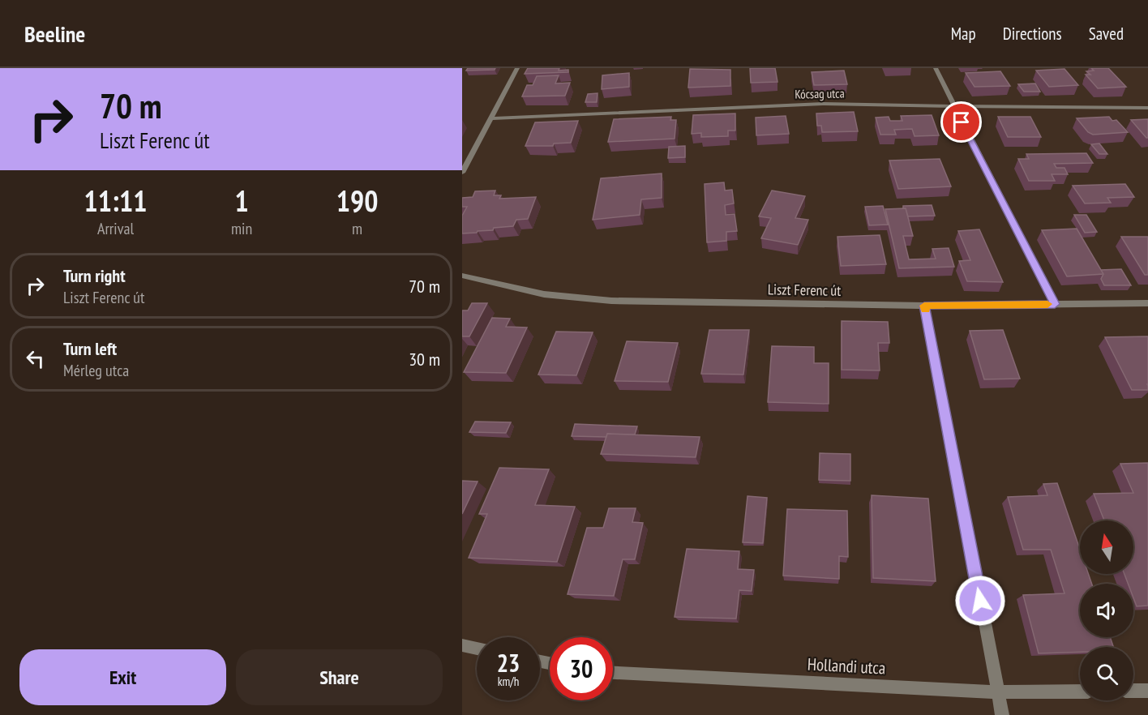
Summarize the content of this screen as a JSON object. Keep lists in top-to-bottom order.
{
  "streets": {
    "street": ["Kócsag utca", "Liszt Ferenc út", "Hollandi utca"]
  },
  "north": "top",
  "page": {
    "header": "Beeline",
    "nav": ["Map", "Directions", "Saved"],
    "turn": ["70 m", "Liszt Ferenc út"],
    "eta": [
      "11:11",
      "Arrival",
      "1",
      "min",
      "190",
      "m"
    ],
    "list": [
      {
        "name": "Turn right",
        "note": "Liszt Ferenc út",
        "value": "70 m"
      },
      {
        "name": "Turn left",
        "note": "Mérleg utca",
        "value": "30 m"
      }
    ],
    "speed": "23 km/h",
    "limit": "30",
    "buttons": ["Exit", "Share"]
  }
}
